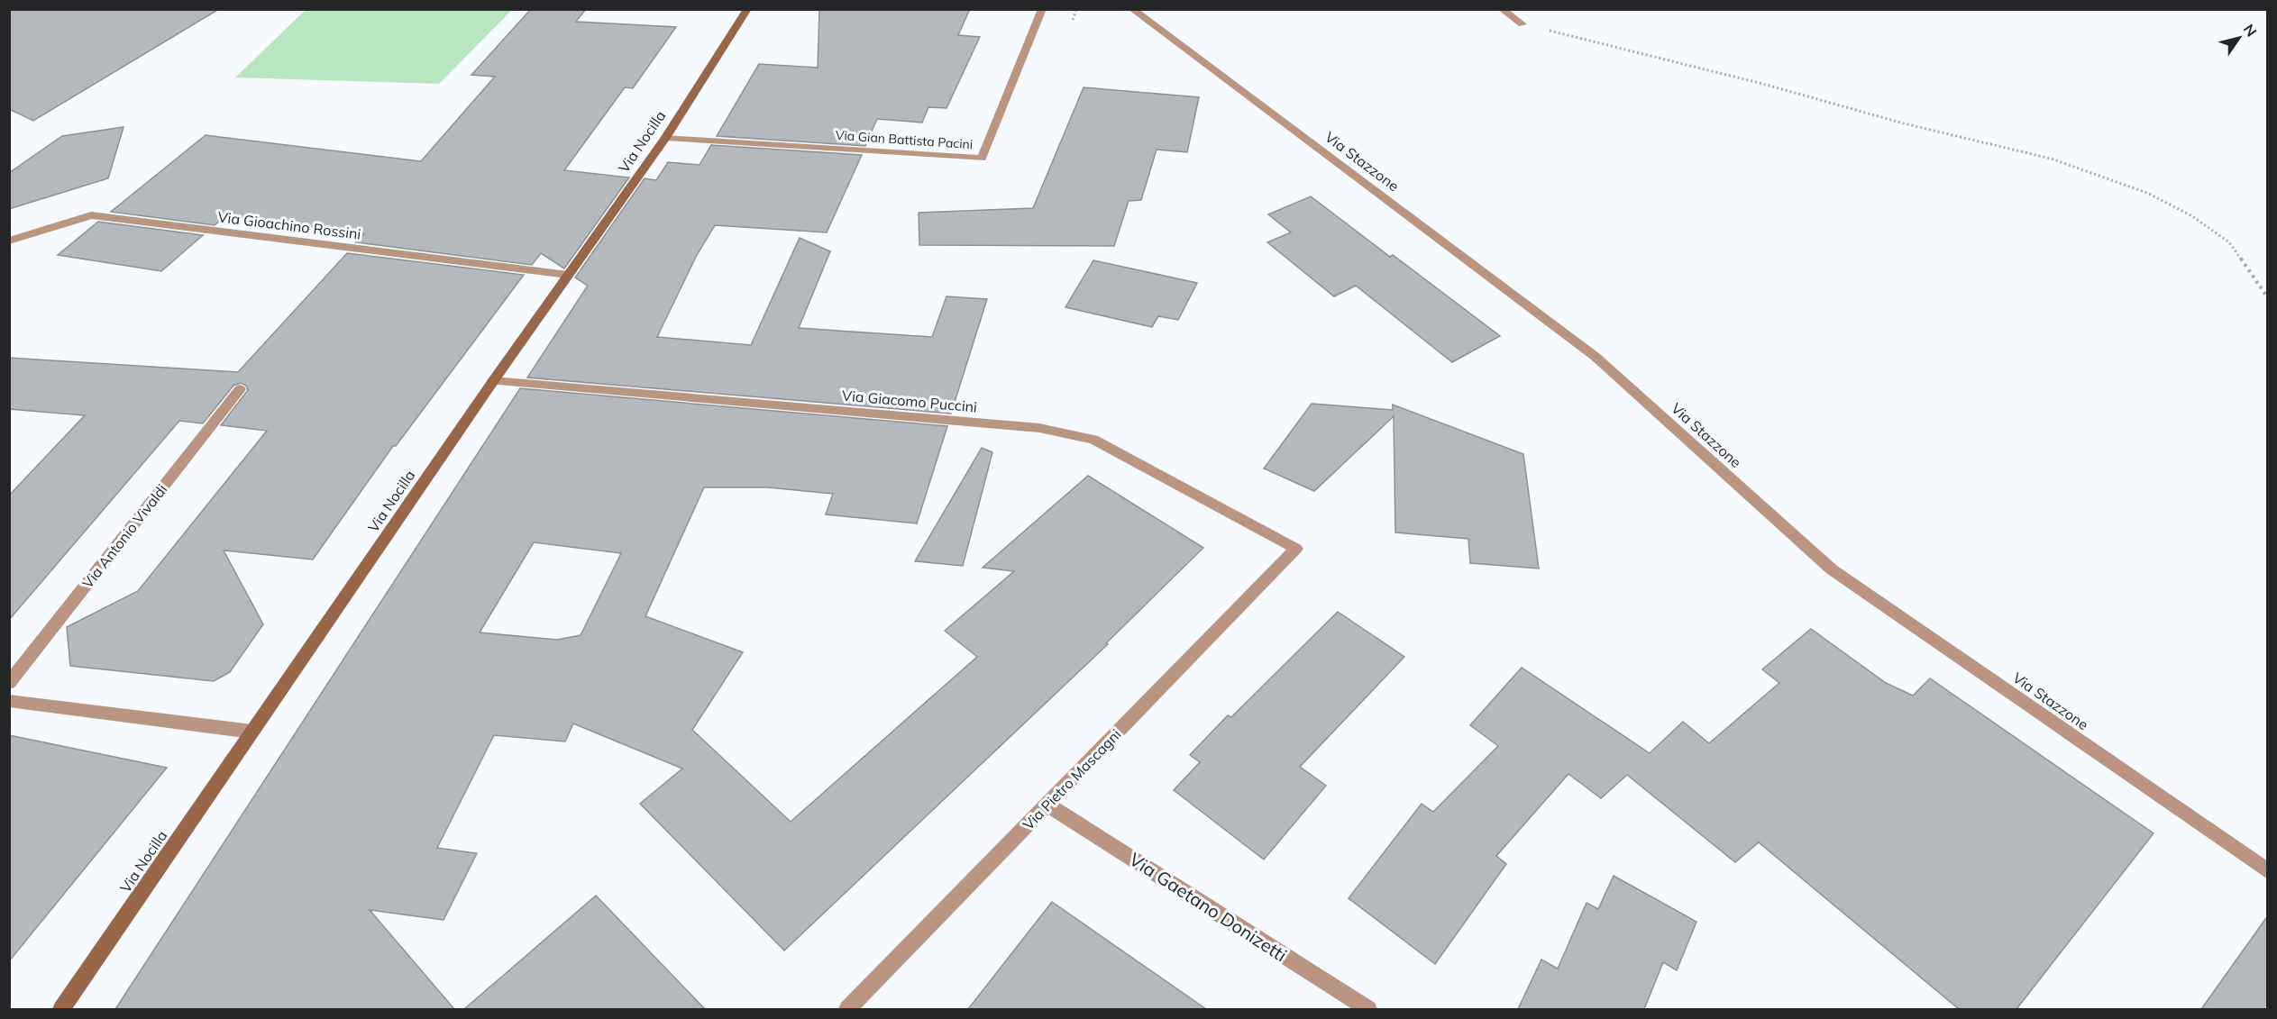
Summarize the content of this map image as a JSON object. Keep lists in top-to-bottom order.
{
  "streets": {
    "street": [
      "Via Gian Battista Pacini",
      "Via Nocilla",
      "Via Stazzone",
      "Via Gioachino Rossini",
      "Via Giacomo Puccini",
      "Via Antonio Vivaldi",
      "Via Pietro Mascagni",
      "Via Gaetano Donizetti"
    ]
  },
  "crossings": [
    ["Via Gian Battista Pacini", "Via Nocilla"],
    ["Via Nocilla", "Via Gioachino Rossini"],
    ["Via Nocilla", "Via Giacomo Puccini"],
    ["Via Giacomo Puccini", "Via Pietro Mascagni"],
    ["Via Pietro Mascagni", "Via Gaetano Donizetti"]
  ],
  "north": "top right"
}
